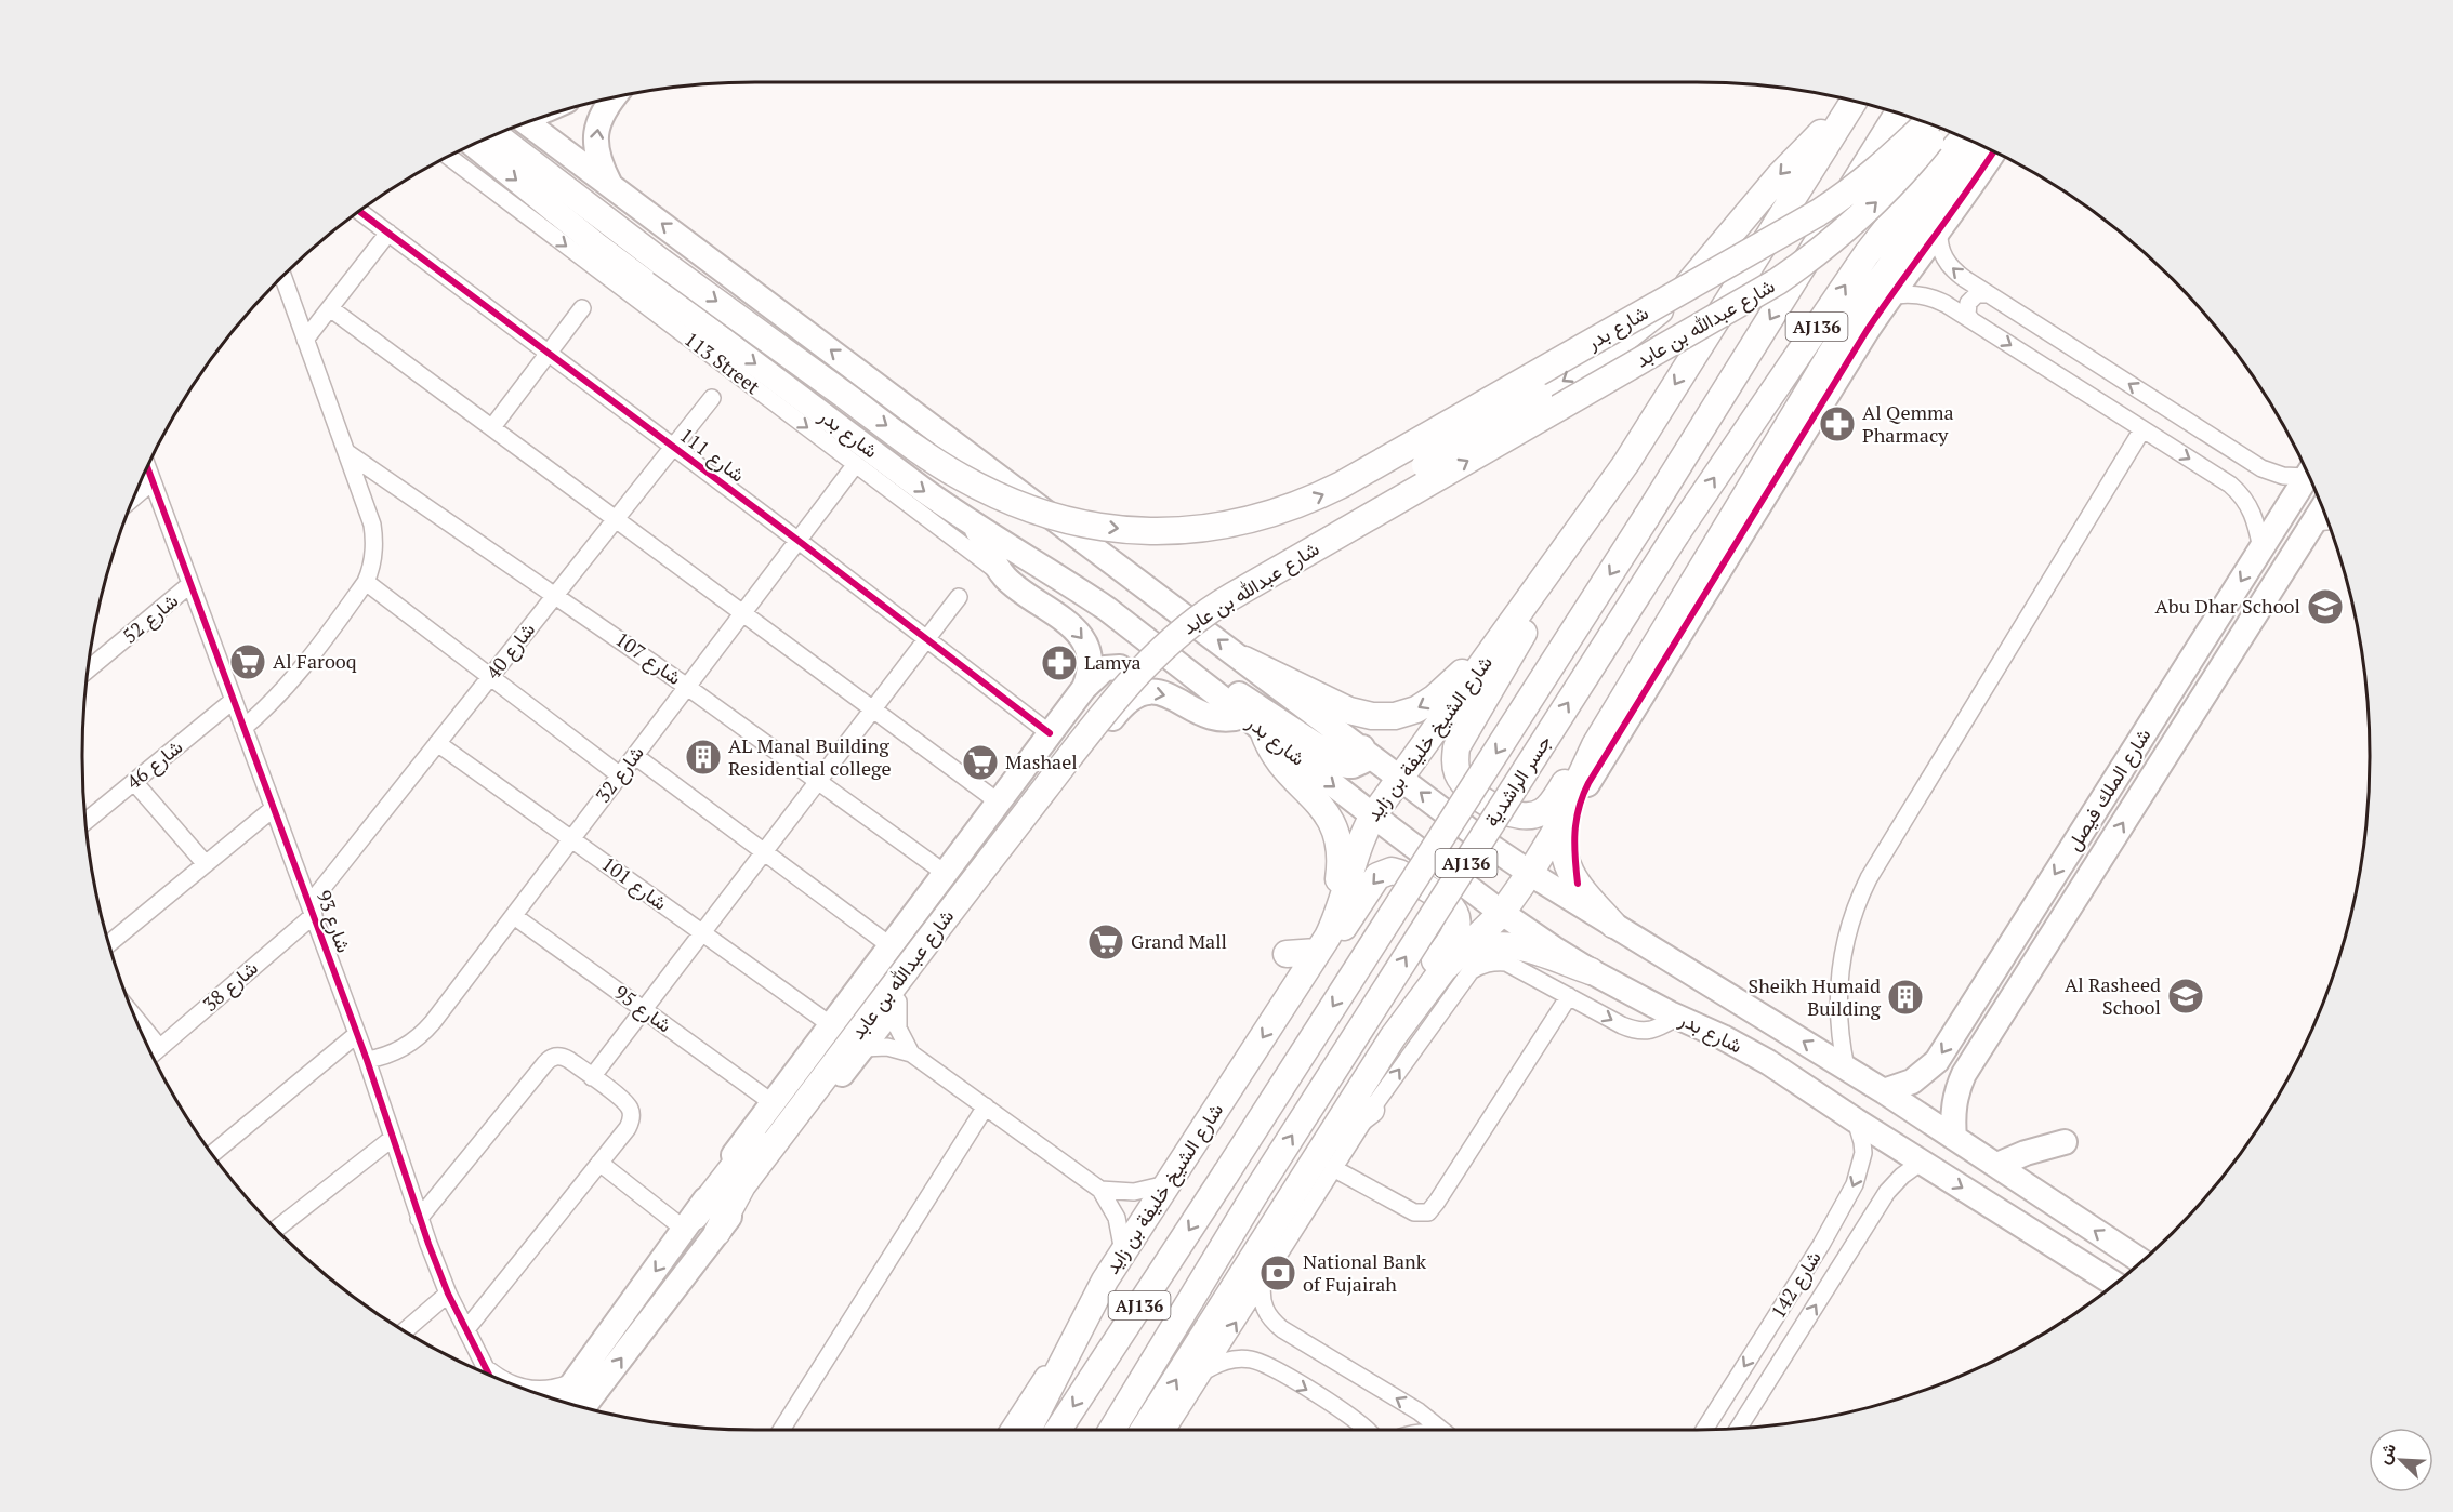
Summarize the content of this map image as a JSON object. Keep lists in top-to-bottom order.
{
  "streets": {
    "main road": [
      "شارع عبدالله بن عابد",
      "AJ136",
      "شارع بدر",
      "شارع الشيخ خليفة بن زايد",
      "جسر الراشدية",
      "شارع الملك فيصل"
    ],
    "street": [
      "113 Street",
      "شارع 111",
      "شارع 52",
      "شارع 40",
      "شارع 107",
      "شارع 46",
      "شارع 32",
      "شارع 101",
      "شارع 93",
      "شارع 38",
      "شارع 95",
      "شارع 142"
    ]
  },
  "crossings": [
    ["شارع عبدالله بن عابد", "شارع بدر"],
    ["شارع عبدالله بن عابد", "113 Street"],
    ["شارع عبدالله بن عابد", "شارع 111"],
    ["شارع عبدالله بن عابد", "شارع 107"],
    ["شارع عبدالله بن عابد", "شارع الشيخ خليفة بن زايد"],
    ["شارع عبدالله بن عابد", "شارع 101"],
    ["شارع عبدالله بن عابد", "شارع 95"],
    ["شارع بدر", "شارع الشيخ خليفة بن زايد"],
    ["شارع بدر", "شارع الملك فيصل"],
    ["شارع بدر", "شارع 142"],
    ["113 Street", "شارع 32"],
    ["شارع 111", "شارع 40"],
    ["شارع 111", "شارع 32"],
    ["شارع 52", "شارع 93"],
    ["شارع 40", "شارع 107"],
    ["شارع 40", "شارع 101"],
    ["شارع 40", "شارع 93"],
    ["شارع 40", "شارع 38"],
    ["شارع 107", "شارع 32"],
    ["شارع 46", "شارع 93"],
    ["شارع 32", "شارع 101"],
    ["شارع 32", "شارع 93"],
    ["شارع 32", "شارع 95"],
    ["شارع 93", "شارع 38"]
  ],
  "one_way": ["113 Street"],
  "places": {
    "pharmacy": ["Al Qemma Pharmacy", "Lamya"],
    "school or university": ["Abu Dhar School", "Al Rasheed School"],
    "supermarket": ["Al Farooq", "Mashael", "Grand Mall"],
    "building": ["AL Manal Building Residential college", "Sheikh Humaid Building"],
    "bank": ["National Bank of Fujairah"]
  },
  "north": "top left"
}
